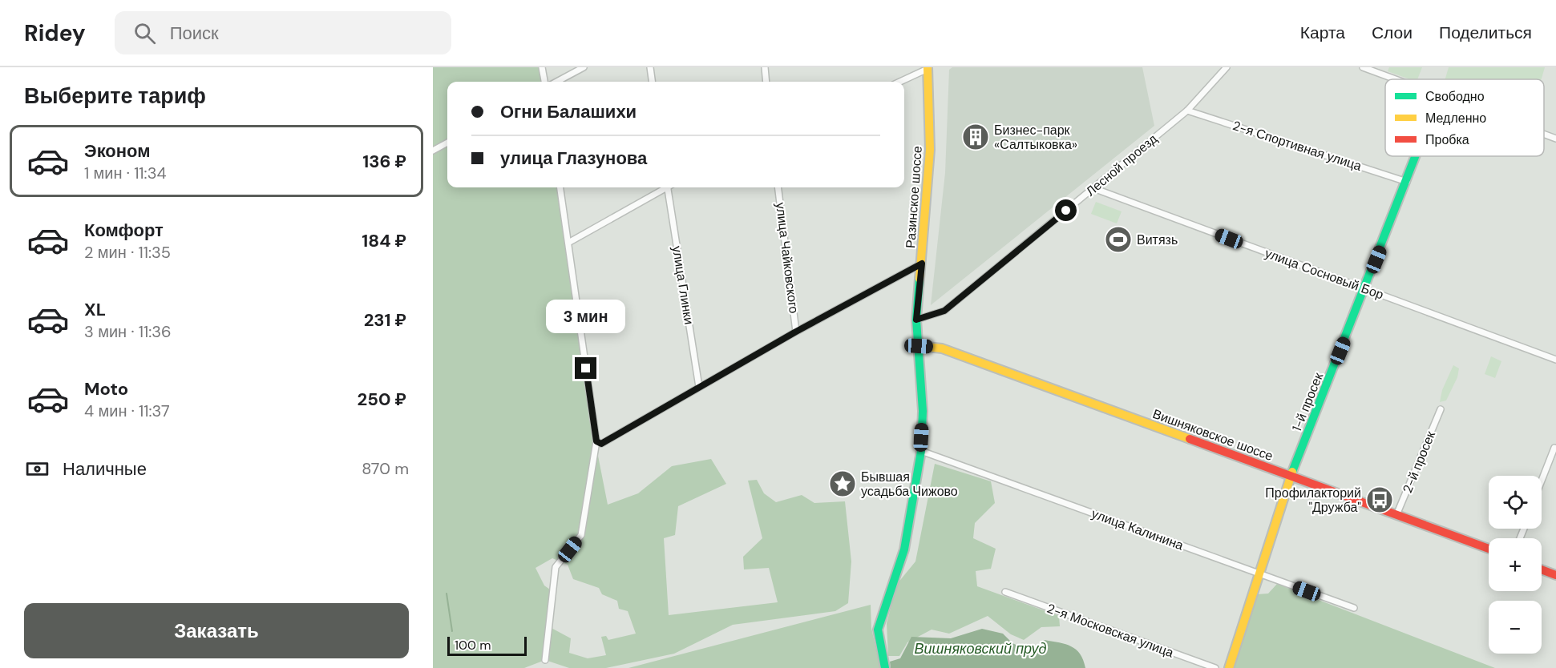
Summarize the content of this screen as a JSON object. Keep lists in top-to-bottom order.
{
  "streets": {
    "street": [
      "2-я Спортивная улица",
      "Лесной проезд",
      "Разинское шоссе",
      "улица Чайковского",
      "улица Сосновый Бор",
      "улица Глинки",
      "1-й просек",
      "Вишняковское шоссе",
      "2-й просек",
      "улица Калинина",
      "2-я Московская улица"
    ]
  },
  "crossings": [
    ["2-я Спортивная улица", "Лесной проезд"],
    ["2-я Спортивная улица", "1-й просек"],
    ["Лесной проезд", "Разинское шоссе"],
    ["Лесной проезд", "улица Сосновый Бор"],
    ["Разинское шоссе", "Вишняковское шоссе"],
    ["Разинское шоссе", "улица Калинина"],
    ["улица Сосновый Бор", "1-й просек"],
    ["1-й просек", "Вишняковское шоссе"],
    ["1-й просек", "улица Калинина"],
    ["Вишняковское шоссе", "2-й просек"]
  ],
  "water": ["Вишняковский пруд"],
  "places": {
    "building": ["Бизнес-парк «Салтыковка»"],
    "sports": ["Витязь"],
    "place": ["Бывшая усадьба Чижово"],
    "bus stop": ["Профилакторий \"Дружба\""]
  },
  "legend": ["Свободно", "Медленно", "Пробка"],
  "scale_bar": "100 m",
  "page": {
    "header": "Ridey",
    "search": "Поиск",
    "nav": ["Карта", "Слои", "Поделиться"],
    "heading": "Выберите тариф",
    "banner": ["Огни Балашихи", "улица Глазунова"],
    "list": [
      {
        "name": "Эконом",
        "note": "1 мин · 11:34",
        "value": "136 ₽"
      },
      {
        "name": "Комфорт",
        "note": "2 мин · 11:35",
        "value": "184 ₽"
      },
      {
        "name": "XL",
        "note": "3 мин · 11:36",
        "value": "231 ₽"
      },
      {
        "name": "Moto",
        "note": "4 мин · 11:37",
        "value": "250 ₽"
      }
    ],
    "bubble": "3 мин",
    "pay": ["Наличные", "870 m"],
    "map_buttons": ["+", "−"],
    "buttons": "Заказать",
    "scale": "100 m"
  }
}
